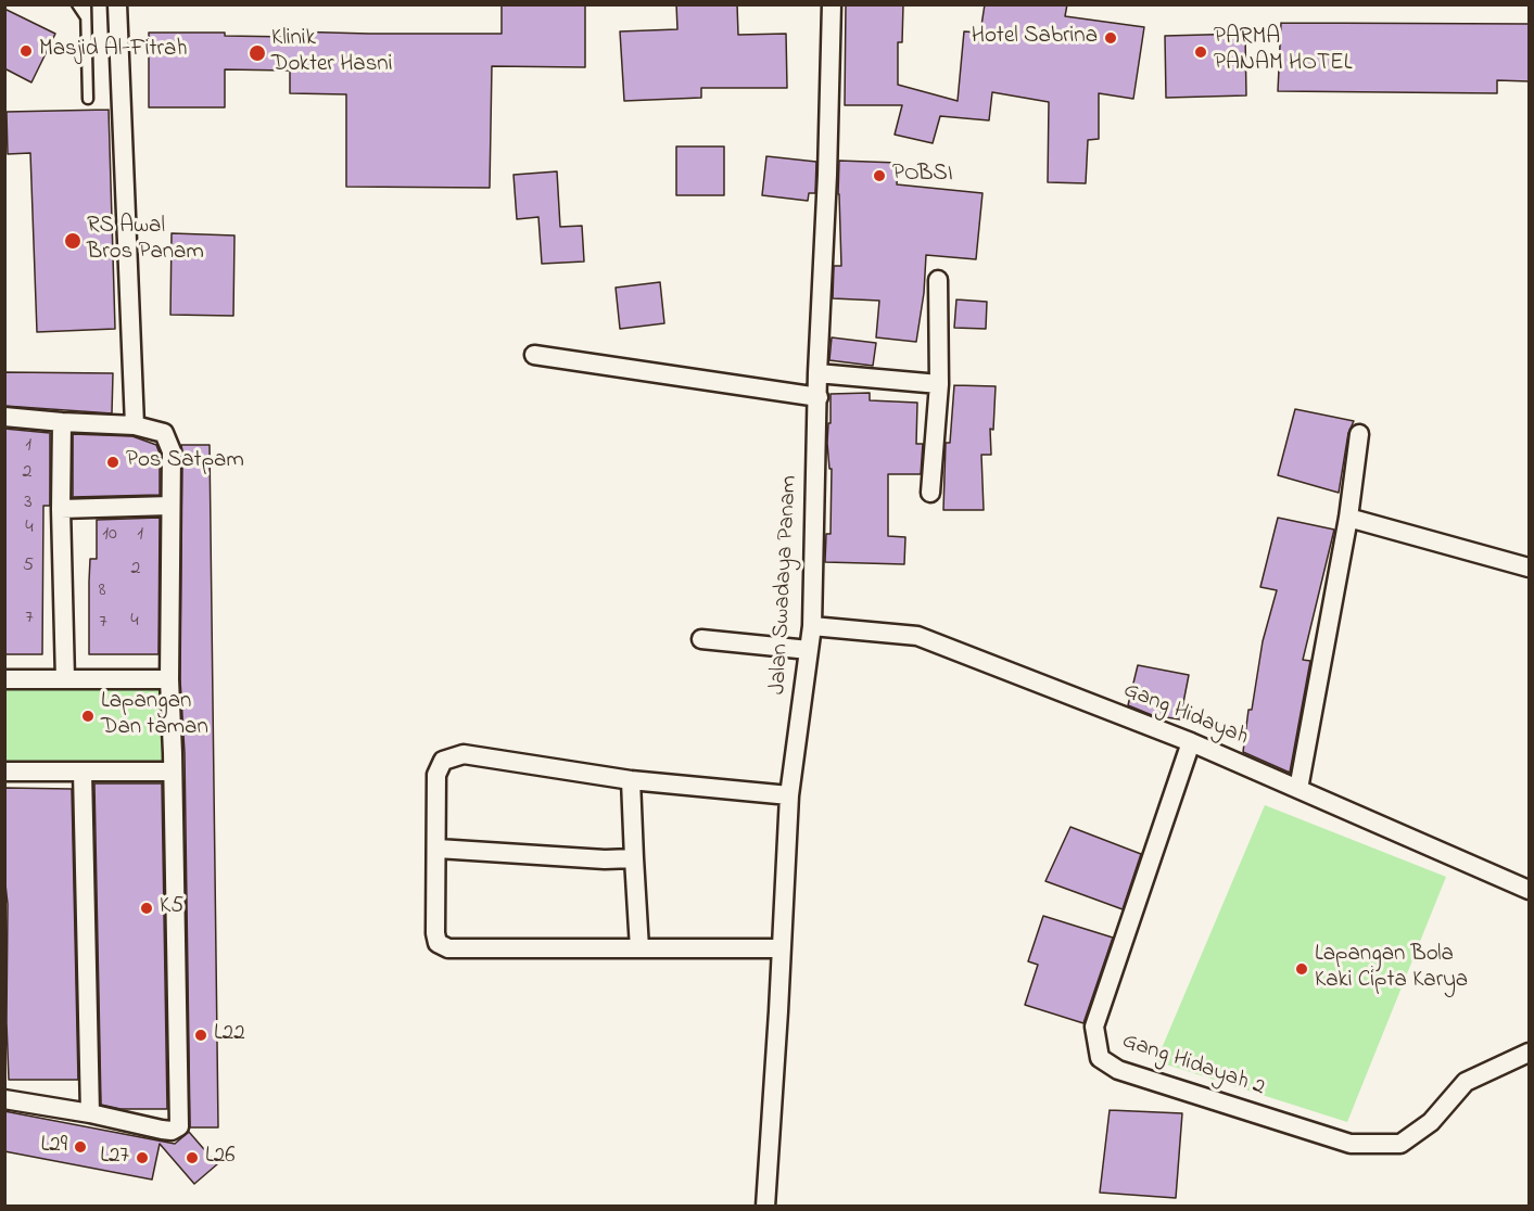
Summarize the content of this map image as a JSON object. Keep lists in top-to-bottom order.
{
  "streets": {
    "street": ["Jalan Swadaya Panam", "Gang Hidayah", "Gang Hidayah 2"]
  },
  "crossings": [
    ["Jalan Swadaya Panam", "Gang Hidayah"],
    ["Gang Hidayah", "Gang Hidayah 2"]
  ],
  "places": [
    "Hotel Sabrina",
    "Masjid Al-Fitrah",
    "PARMA PANAM HOTEL",
    "Klinik Dokter Hasni",
    "POBSI",
    "RS Awal Bros Panam",
    "Pos Satpam",
    "Lapangan Dan taman",
    "K5",
    "Lapangan Bola Kaki Cipta Karya",
    "L22",
    "L29",
    "L27",
    "L26"
  ],
  "house_numbers": [
    "1",
    "2",
    "3",
    "4",
    "10",
    "1",
    "5",
    "2",
    "8",
    "7",
    "4",
    "7"
  ]
}
